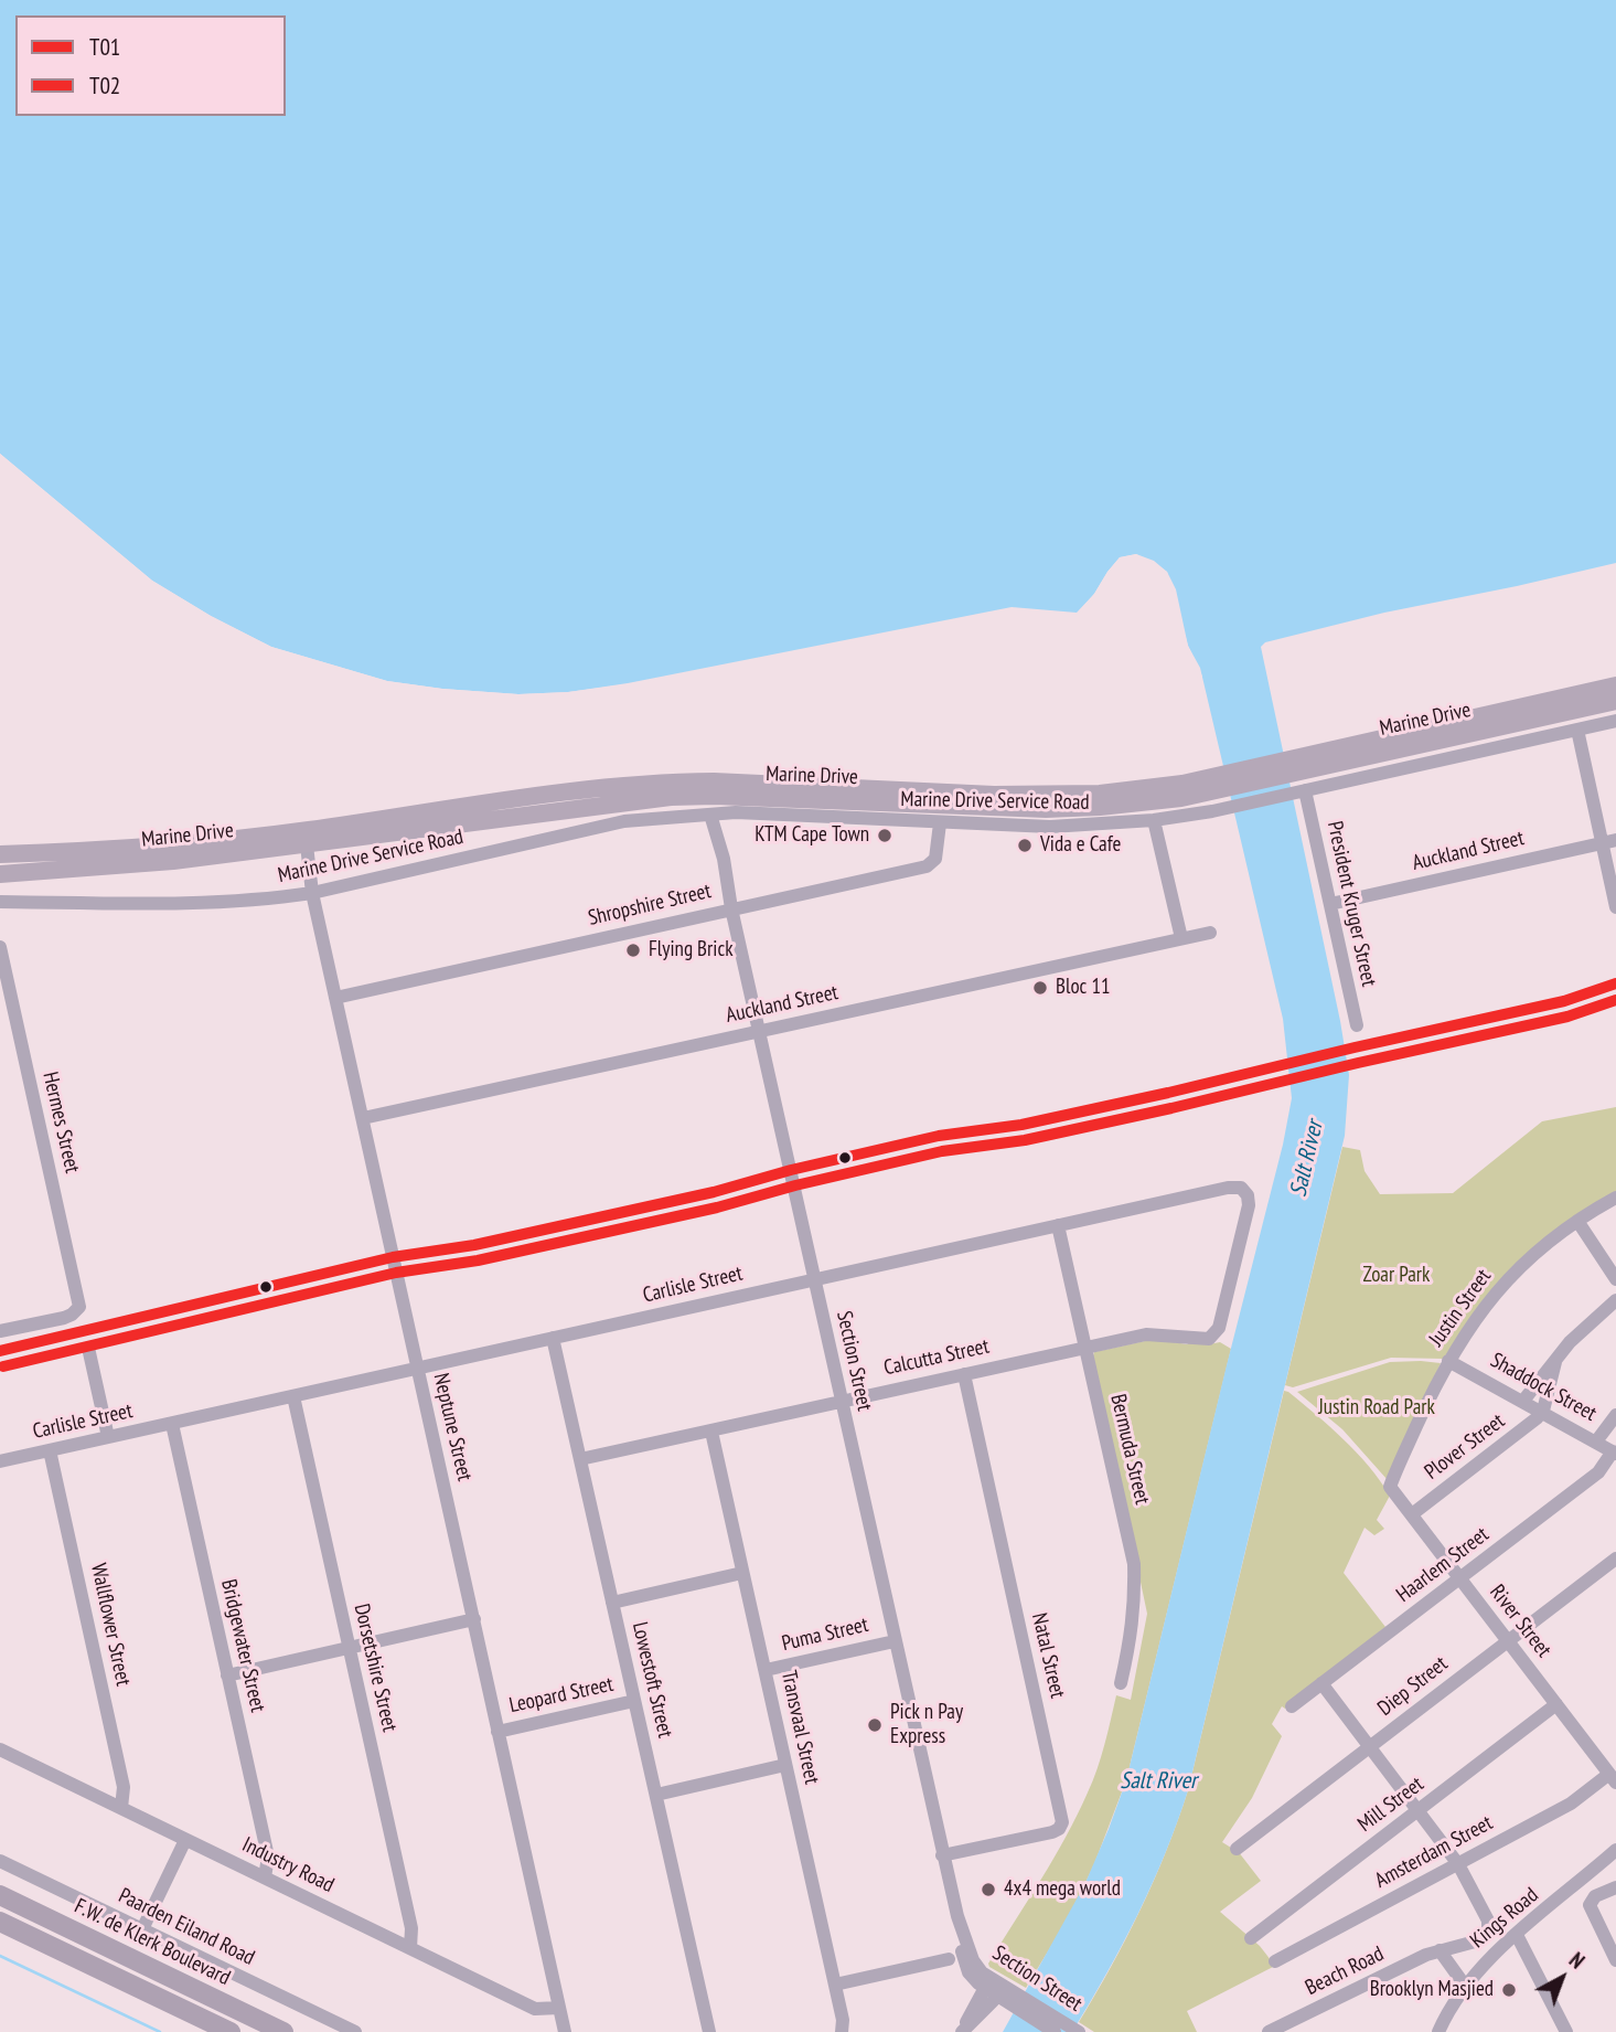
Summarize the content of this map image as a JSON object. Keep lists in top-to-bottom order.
{
  "streets": {
    "highway": ["F.W. de Klerk Boulevard"],
    "main road": ["Marine Drive"],
    "street": [
      "Marine Drive Service Road",
      "Auckland Street",
      "President Kruger Street",
      "Shropshire Street",
      "Hermes Street",
      "Carlisle Street",
      "Justin Street",
      "Calcutta Street",
      "Section Street",
      "Shaddock Street",
      "Neptune Street",
      "Plover Street",
      "Bermuda Street",
      "Haarlem Street",
      "River Street",
      "Wallflower Street",
      "Puma Street",
      "Bridgewater Street",
      "Natal Street",
      "Dorsetshire Street",
      "Lowestoft Street",
      "Diep Street",
      "Leopard Street",
      "Transvaal Street",
      "Mill Street",
      "Amsterdam Street",
      "Industry Road",
      "Kings Road",
      "Paarden Eiland Road",
      "Beach Road"
    ]
  },
  "crossings": [
    ["Marine Drive", "Neptune Street"],
    ["Marine Drive Service Road", "President Kruger Street"],
    ["Marine Drive Service Road", "Shropshire Street"],
    ["Marine Drive Service Road", "Section Street"],
    ["Marine Drive Service Road", "Neptune Street"],
    ["Auckland Street", "President Kruger Street"],
    ["Auckland Street", "Section Street"],
    ["Auckland Street", "Neptune Street"],
    ["Shropshire Street", "Section Street"],
    ["Shropshire Street", "Neptune Street"],
    ["Carlisle Street", "Calcutta Street"],
    ["Carlisle Street", "Section Street"],
    ["Carlisle Street", "Neptune Street"],
    ["Carlisle Street", "Bermuda Street"],
    ["Carlisle Street", "Wallflower Street"],
    ["Carlisle Street", "Bridgewater Street"],
    ["Carlisle Street", "Dorsetshire Street"],
    ["Carlisle Street", "Lowestoft Street"],
    ["Justin Street", "Shaddock Street"],
    ["Justin Street", "River Street"],
    ["Calcutta Street", "Section Street"],
    ["Calcutta Street", "Bermuda Street"],
    ["Calcutta Street", "Natal Street"],
    ["Calcutta Street", "Lowestoft Street"],
    ["Calcutta Street", "Transvaal Street"],
    ["Section Street", "Puma Street"],
    ["Section Street", "Natal Street"],
    ["Shaddock Street", "Plover Street"],
    ["Shaddock Street", "Haarlem Street"],
    ["Neptune Street", "Leopard Street"],
    ["Neptune Street", "Industry Road"],
    ["Plover Street", "River Street"],
    ["Haarlem Street", "River Street"],
    ["River Street", "Diep Street"],
    ["River Street", "Mill Street"],
    ["River Street", "Amsterdam Street"],
    ["Wallflower Street", "Industry Road"],
    ["Puma Street", "Transvaal Street"],
    ["Bridgewater Street", "Industry Road"],
    ["Dorsetshire Street", "Industry Road"],
    ["Lowestoft Street", "Leopard Street"],
    ["Amsterdam Street", "Beach Road"]
  ],
  "water": ["Salt River"],
  "parks": ["Zoar Park", "Justin Road Park"],
  "places": [
    "KTM Cape Town",
    "Vida e Cafe",
    "Flying Brick",
    "Bloc 11",
    "Pick n Pay Express",
    "4x4 mega world",
    "Brooklyn Masjied"
  ],
  "lines": ["transit line T01", "transit line T02"],
  "legend": ["T01", "T02"],
  "north": "top right"
}
